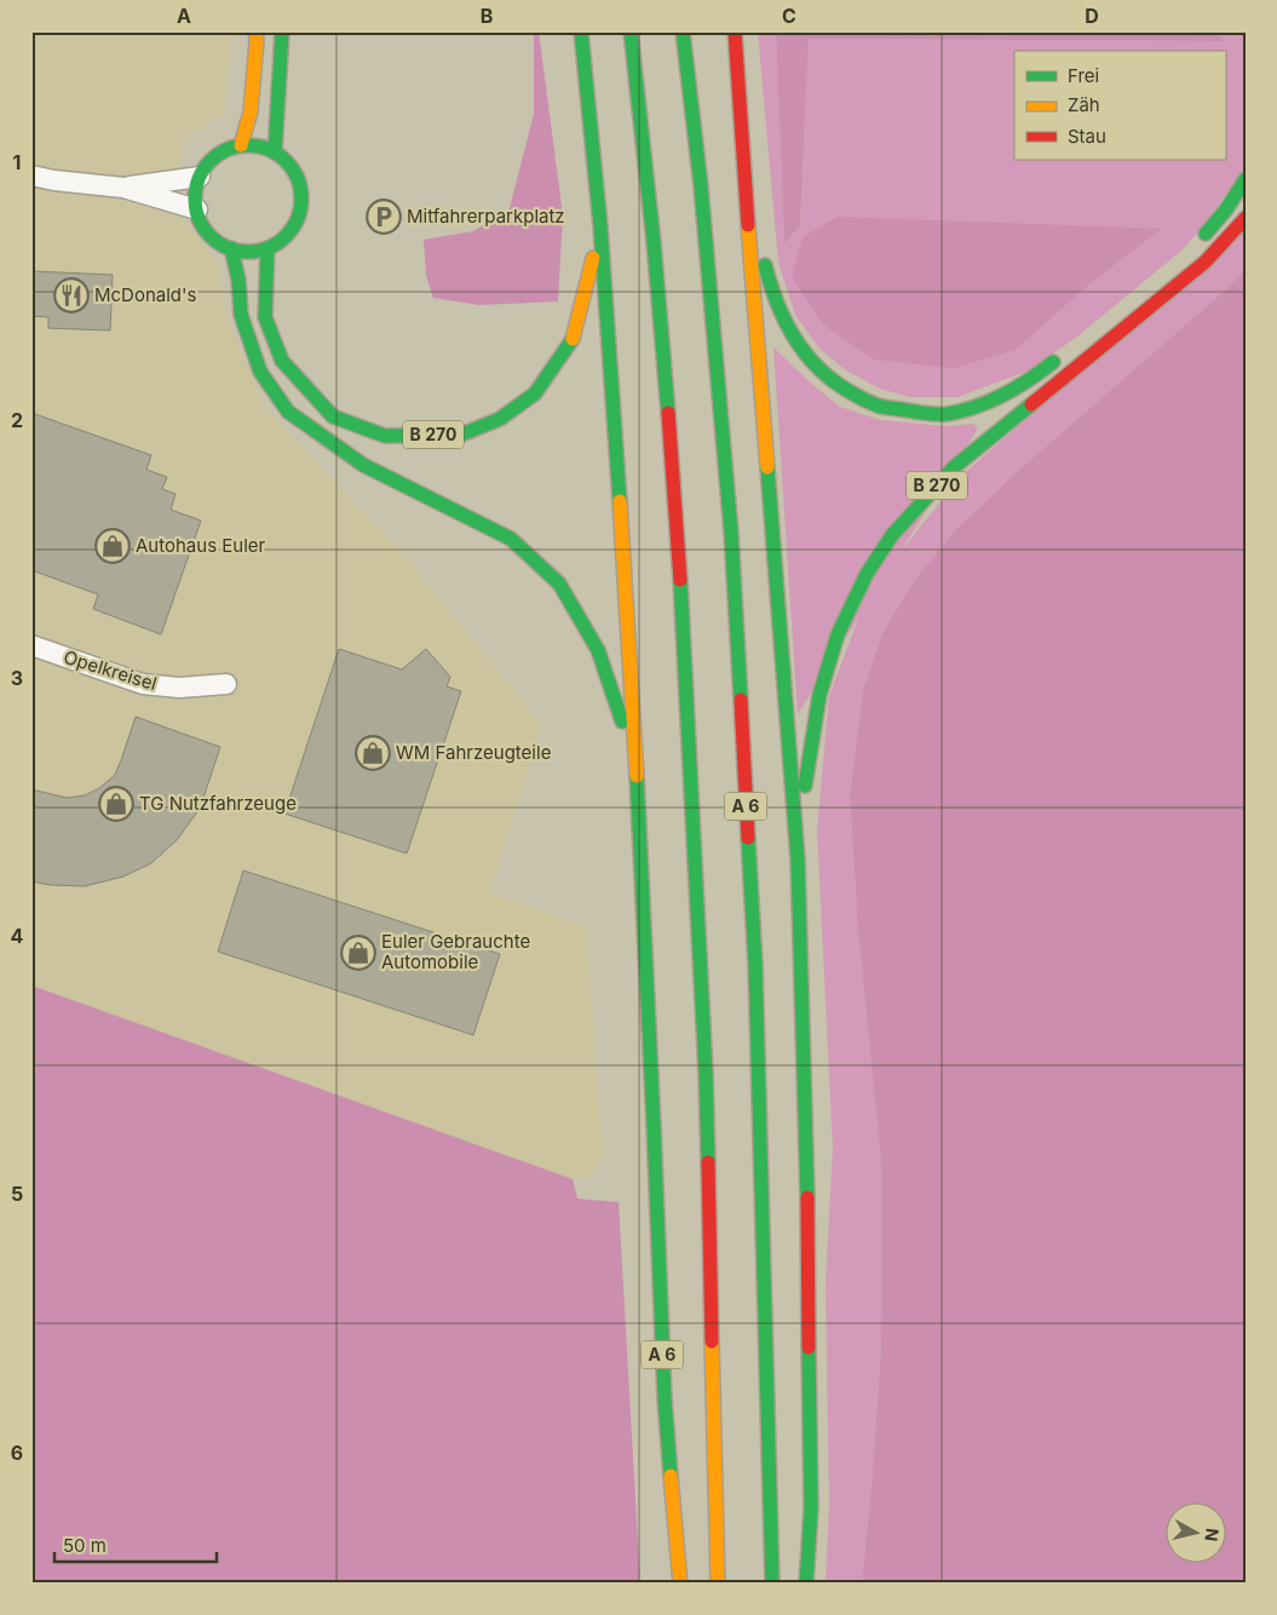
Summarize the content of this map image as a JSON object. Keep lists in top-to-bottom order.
{
  "streets": {
    "main road": ["B 270", "A 6"],
    "street": ["Opelkreisel"]
  },
  "crossings": [
    ["B 270", "A 6"]
  ],
  "places": {
    "parking": ["Mitfahrerparkplatz"],
    "restaurant": ["McDonald's"],
    "shop": [
      "Autohaus Euler",
      "WM Fahrzeugteile",
      "TG Nutzfahrzeuge",
      "Euler Gebrauchte Automobile"
    ]
  },
  "legend": ["Frei", "Zäh", "Stau"],
  "scale_bar": "50 m",
  "north": "right",
  "grid": {
    "columns": [
      "A",
      "B",
      "C",
      "D"
    ],
    "rows": [
      "1",
      "2",
      "3",
      "4",
      "5",
      "6"
    ]
  }
}
